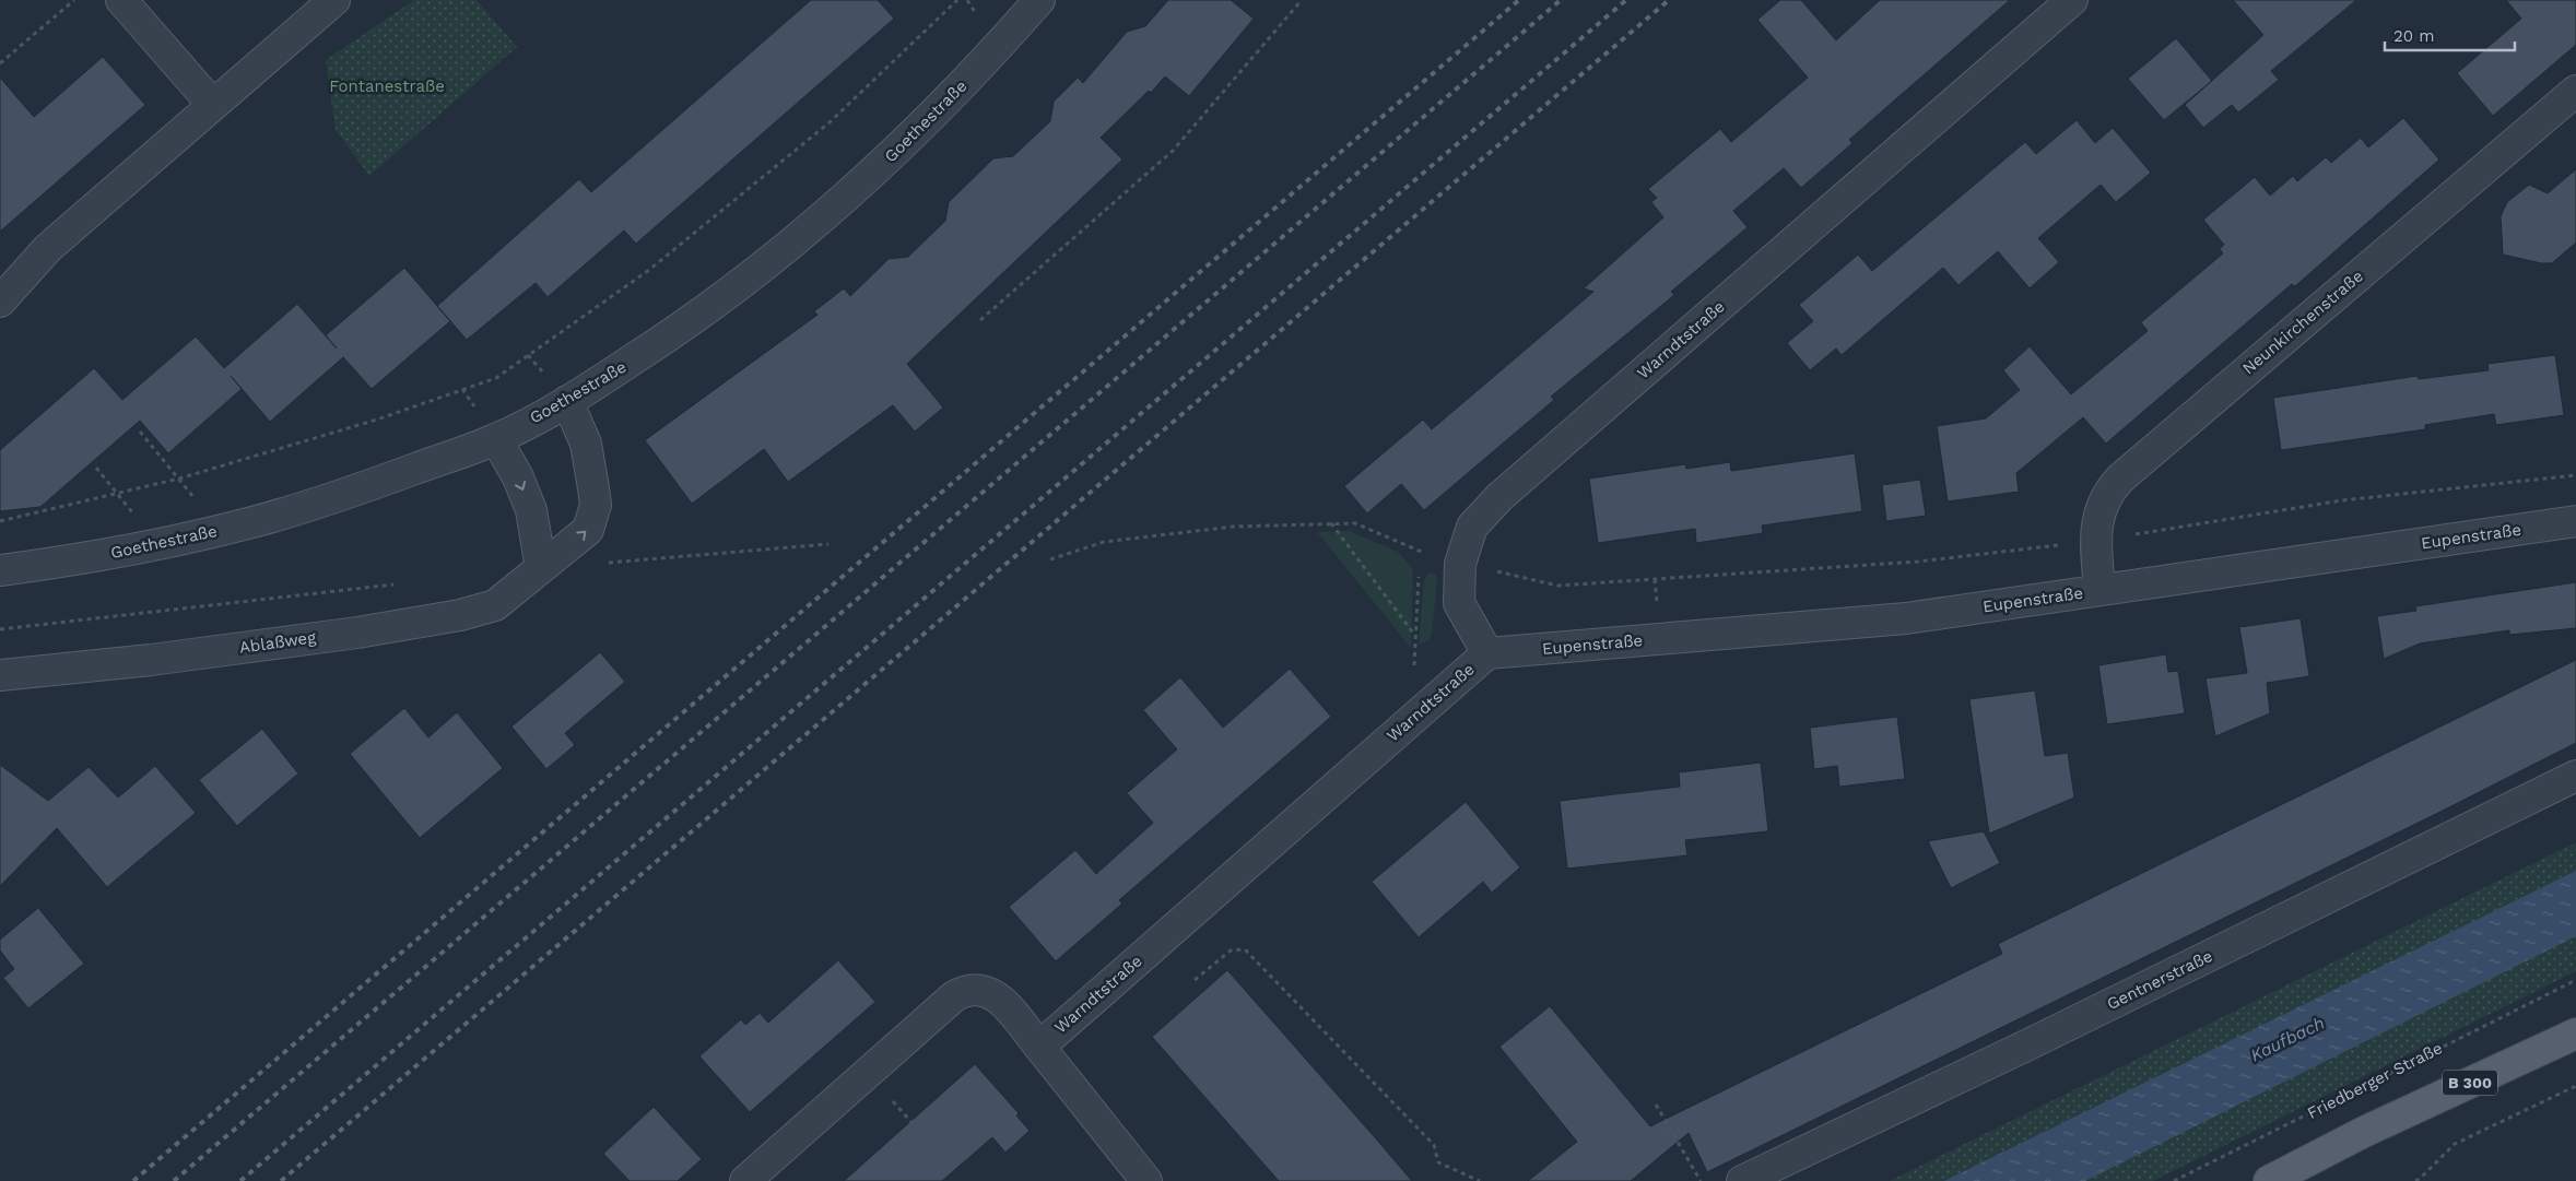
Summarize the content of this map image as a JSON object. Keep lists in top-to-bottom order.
{
  "streets": {
    "main road": ["B 300"],
    "street": [
      "Goethestraße",
      "Neunkirchenstraße",
      "Warndtstraße",
      "Eupenstraße",
      "Ablaßweg",
      "Gentnerstraße"
    ],
    "path": ["Friedberger Straße"]
  },
  "crossings": [
    ["Goethestraße", "Ablaßweg"],
    ["Neunkirchenstraße", "Eupenstraße"],
    ["Warndtstraße", "Eupenstraße"]
  ],
  "water": ["Kaufbach"],
  "parks": ["Fontanestraße"],
  "scale_bar": "20 m"
}
